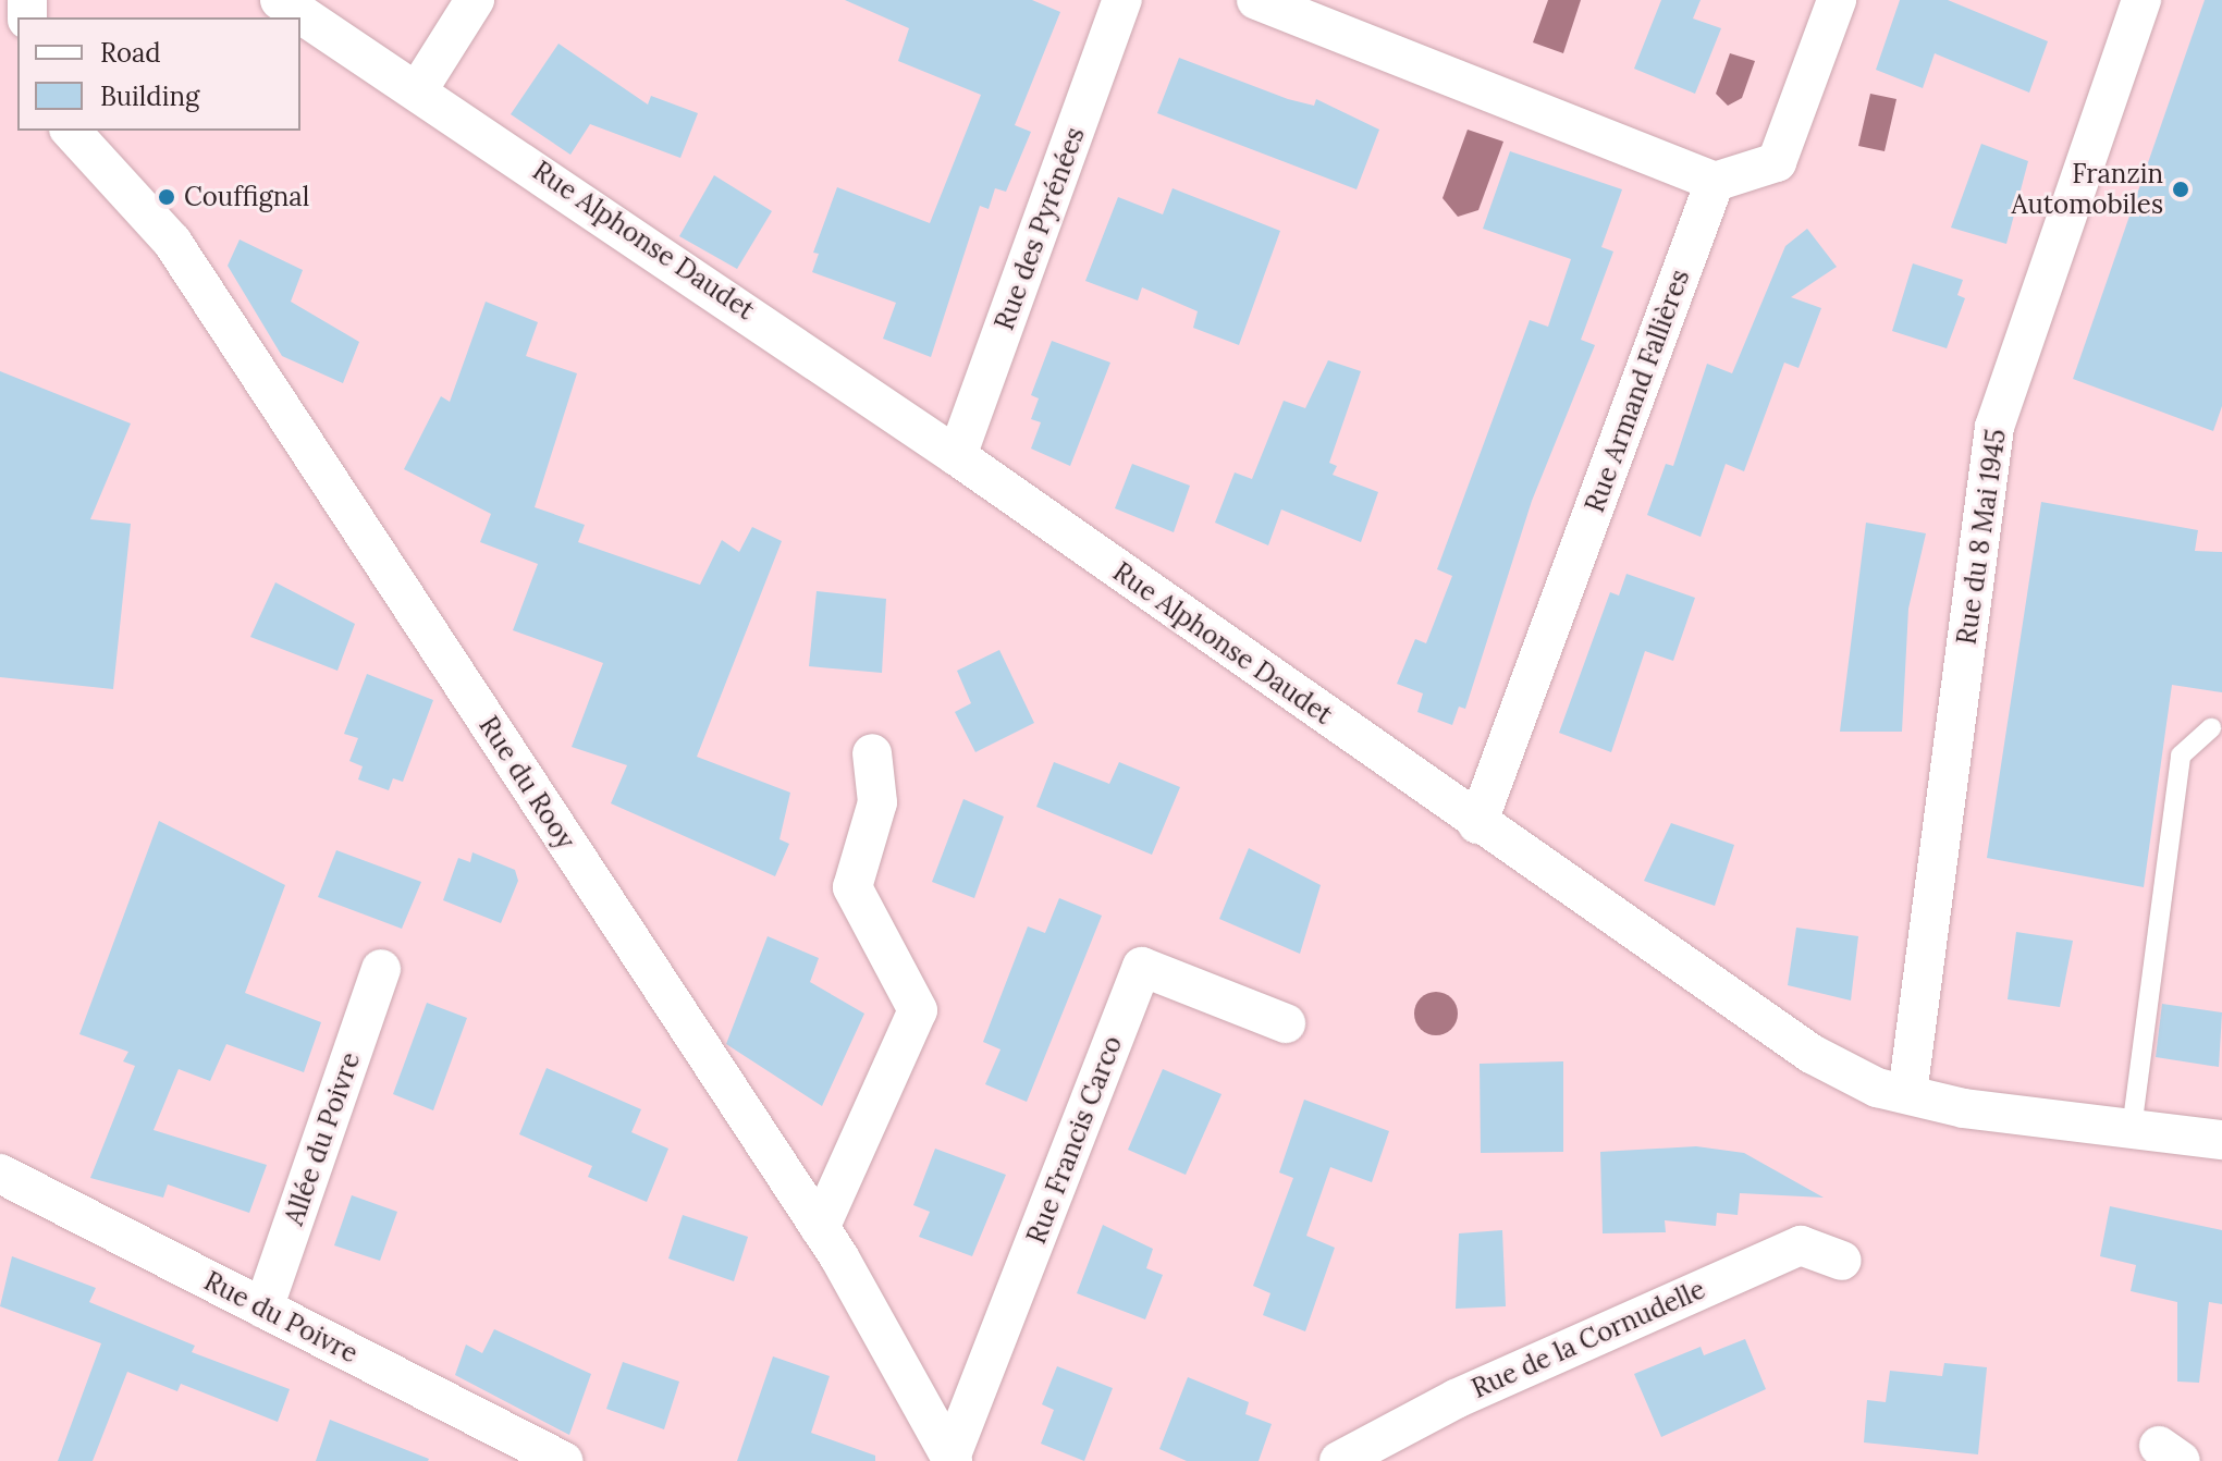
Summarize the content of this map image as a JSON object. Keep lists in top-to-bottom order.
{
  "streets": {
    "street": [
      "Rue des Pyrénées",
      "Rue Alphonse Daudet",
      "Rue Armand Fallières",
      "Rue du 8 Mai 1945",
      "Rue du Rooy",
      "Allée du Poivre",
      "Rue Francis Carco",
      "Rue du Poivre",
      "Rue de la Cornudelle"
    ]
  },
  "crossings": [
    ["Rue des Pyrénées", "Rue Alphonse Daudet"],
    ["Rue Alphonse Daudet", "Rue Armand Fallières"],
    ["Rue Alphonse Daudet", "Rue du 8 Mai 1945"],
    ["Rue du Rooy", "Rue Francis Carco"],
    ["Allée du Poivre", "Rue du Poivre"]
  ],
  "places": ["Franzin Automobiles", "Couffignal"],
  "legend": ["Road", "Building"]
}
